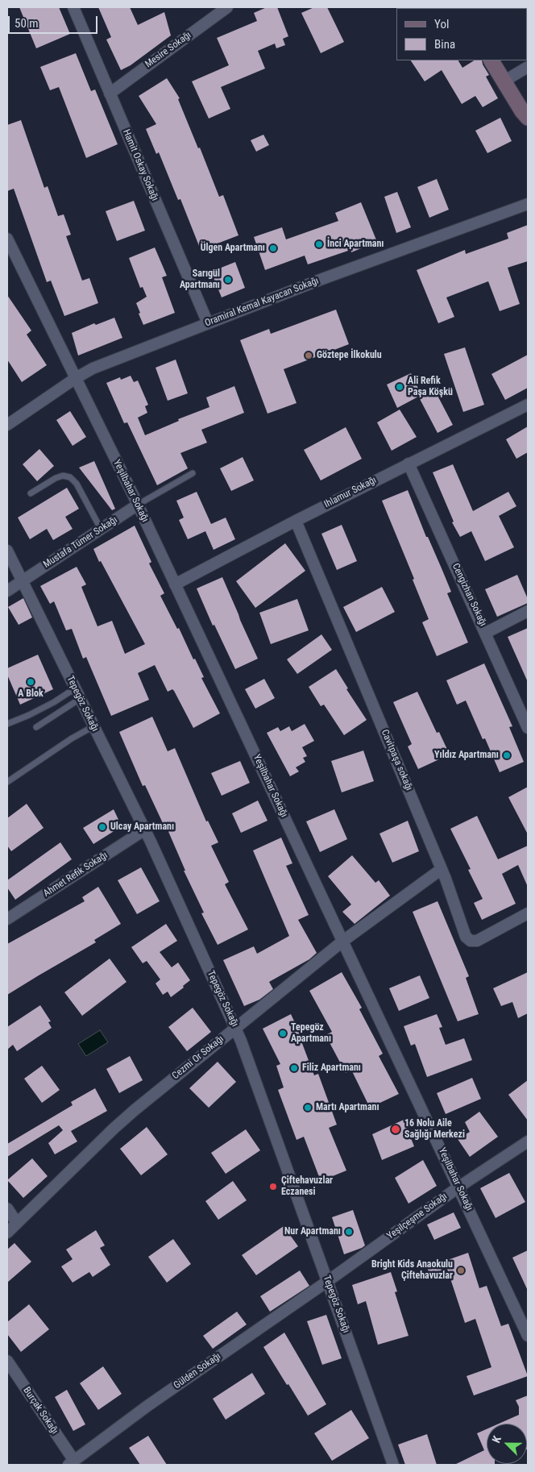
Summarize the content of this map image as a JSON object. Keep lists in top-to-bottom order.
{
  "streets": {
    "street": [
      "Mesire Sokağı",
      "Hamit Oskay Sokağı",
      "Oramiral Kemal Kayacan Sokağı",
      "Yeşilbahar Sokağı",
      "Ihlamur Sokağı",
      "Mustafa Tümer Sokağı",
      "Cengizhan Sokağı",
      "Tepegöz Sokağı",
      "Cavitpaşa sokağı",
      "Ahmet Refik Sokağı",
      "Cezmi Or Sokağı",
      "Yeşilçeşme Sokağı",
      "Gülden Sokağı",
      "Burçak Sokağı"
    ]
  },
  "crossings": [
    ["Mesire Sokağı", "Hamit Oskay Sokağı"],
    ["Hamit Oskay Sokağı", "Oramiral Kemal Kayacan Sokağı"],
    ["Oramiral Kemal Kayacan Sokağı", "Yeşilbahar Sokağı"],
    ["Yeşilbahar Sokağı", "Ihlamur Sokağı"],
    ["Yeşilbahar Sokağı", "Mustafa Tümer Sokağı"],
    ["Yeşilbahar Sokağı", "Cezmi Or Sokağı"],
    ["Yeşilbahar Sokağı", "Yeşilçeşme Sokağı"],
    ["Ihlamur Sokağı", "Cengizhan Sokağı"],
    ["Ihlamur Sokağı", "Cavitpaşa sokağı"],
    ["Mustafa Tümer Sokağı", "Tepegöz Sokağı"],
    ["Tepegöz Sokağı", "Ahmet Refik Sokağı"],
    ["Tepegöz Sokağı", "Cezmi Or Sokağı"],
    ["Tepegöz Sokağı", "Yeşilçeşme Sokağı"],
    ["Tepegöz Sokağı", "Gülden Sokağı"],
    ["Cavitpaşa sokağı", "Cezmi Or Sokağı"],
    ["Yeşilçeşme Sokağı", "Gülden Sokağı"],
    ["Gülden Sokağı", "Burçak Sokağı"]
  ],
  "places": [
    "İnci Apartmanı",
    "Ülgen Apartmanı",
    "Sarıgül Apartmanı",
    "Göztepe İlkokulu",
    "Ali Refik Paşa Köşkü",
    "A Blok",
    "Yıldız Apartmanı",
    "Ulcay Apartmanı",
    "Tepegöz Apartmanı",
    "Filiz Apartmanı",
    "Martı Apartmanı",
    "16 Nolu Aile Sağlığı Merkezi",
    "Çiftehavuzlar Eczanesi",
    "Nur Apartmanı",
    "Bright Kids Anaokulu Çiftehavuzlar"
  ],
  "legend": ["Yol", "Bina"],
  "scale_bar": "50 m",
  "north": "top left"
}
